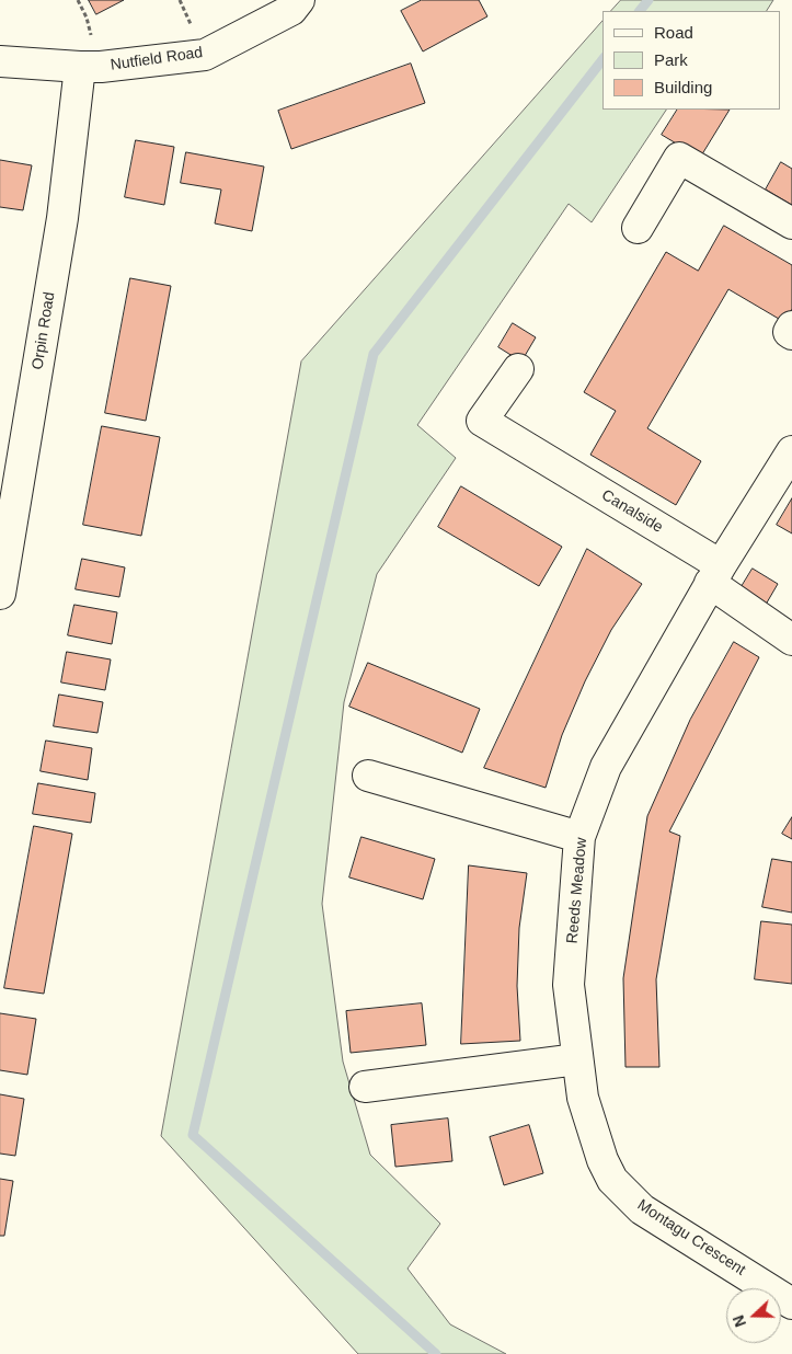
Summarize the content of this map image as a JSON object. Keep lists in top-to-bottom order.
{
  "streets": {
    "street": [
      "Nutfield Road",
      "Orpin Road",
      "Canalside",
      "Reeds Meadow",
      "Montagu Crescent"
    ]
  },
  "crossings": [
    ["Nutfield Road", "Orpin Road"],
    ["Canalside", "Reeds Meadow"],
    ["Reeds Meadow", "Montagu Crescent"]
  ],
  "legend": ["Road", "Park", "Building"],
  "north": "left"
}
